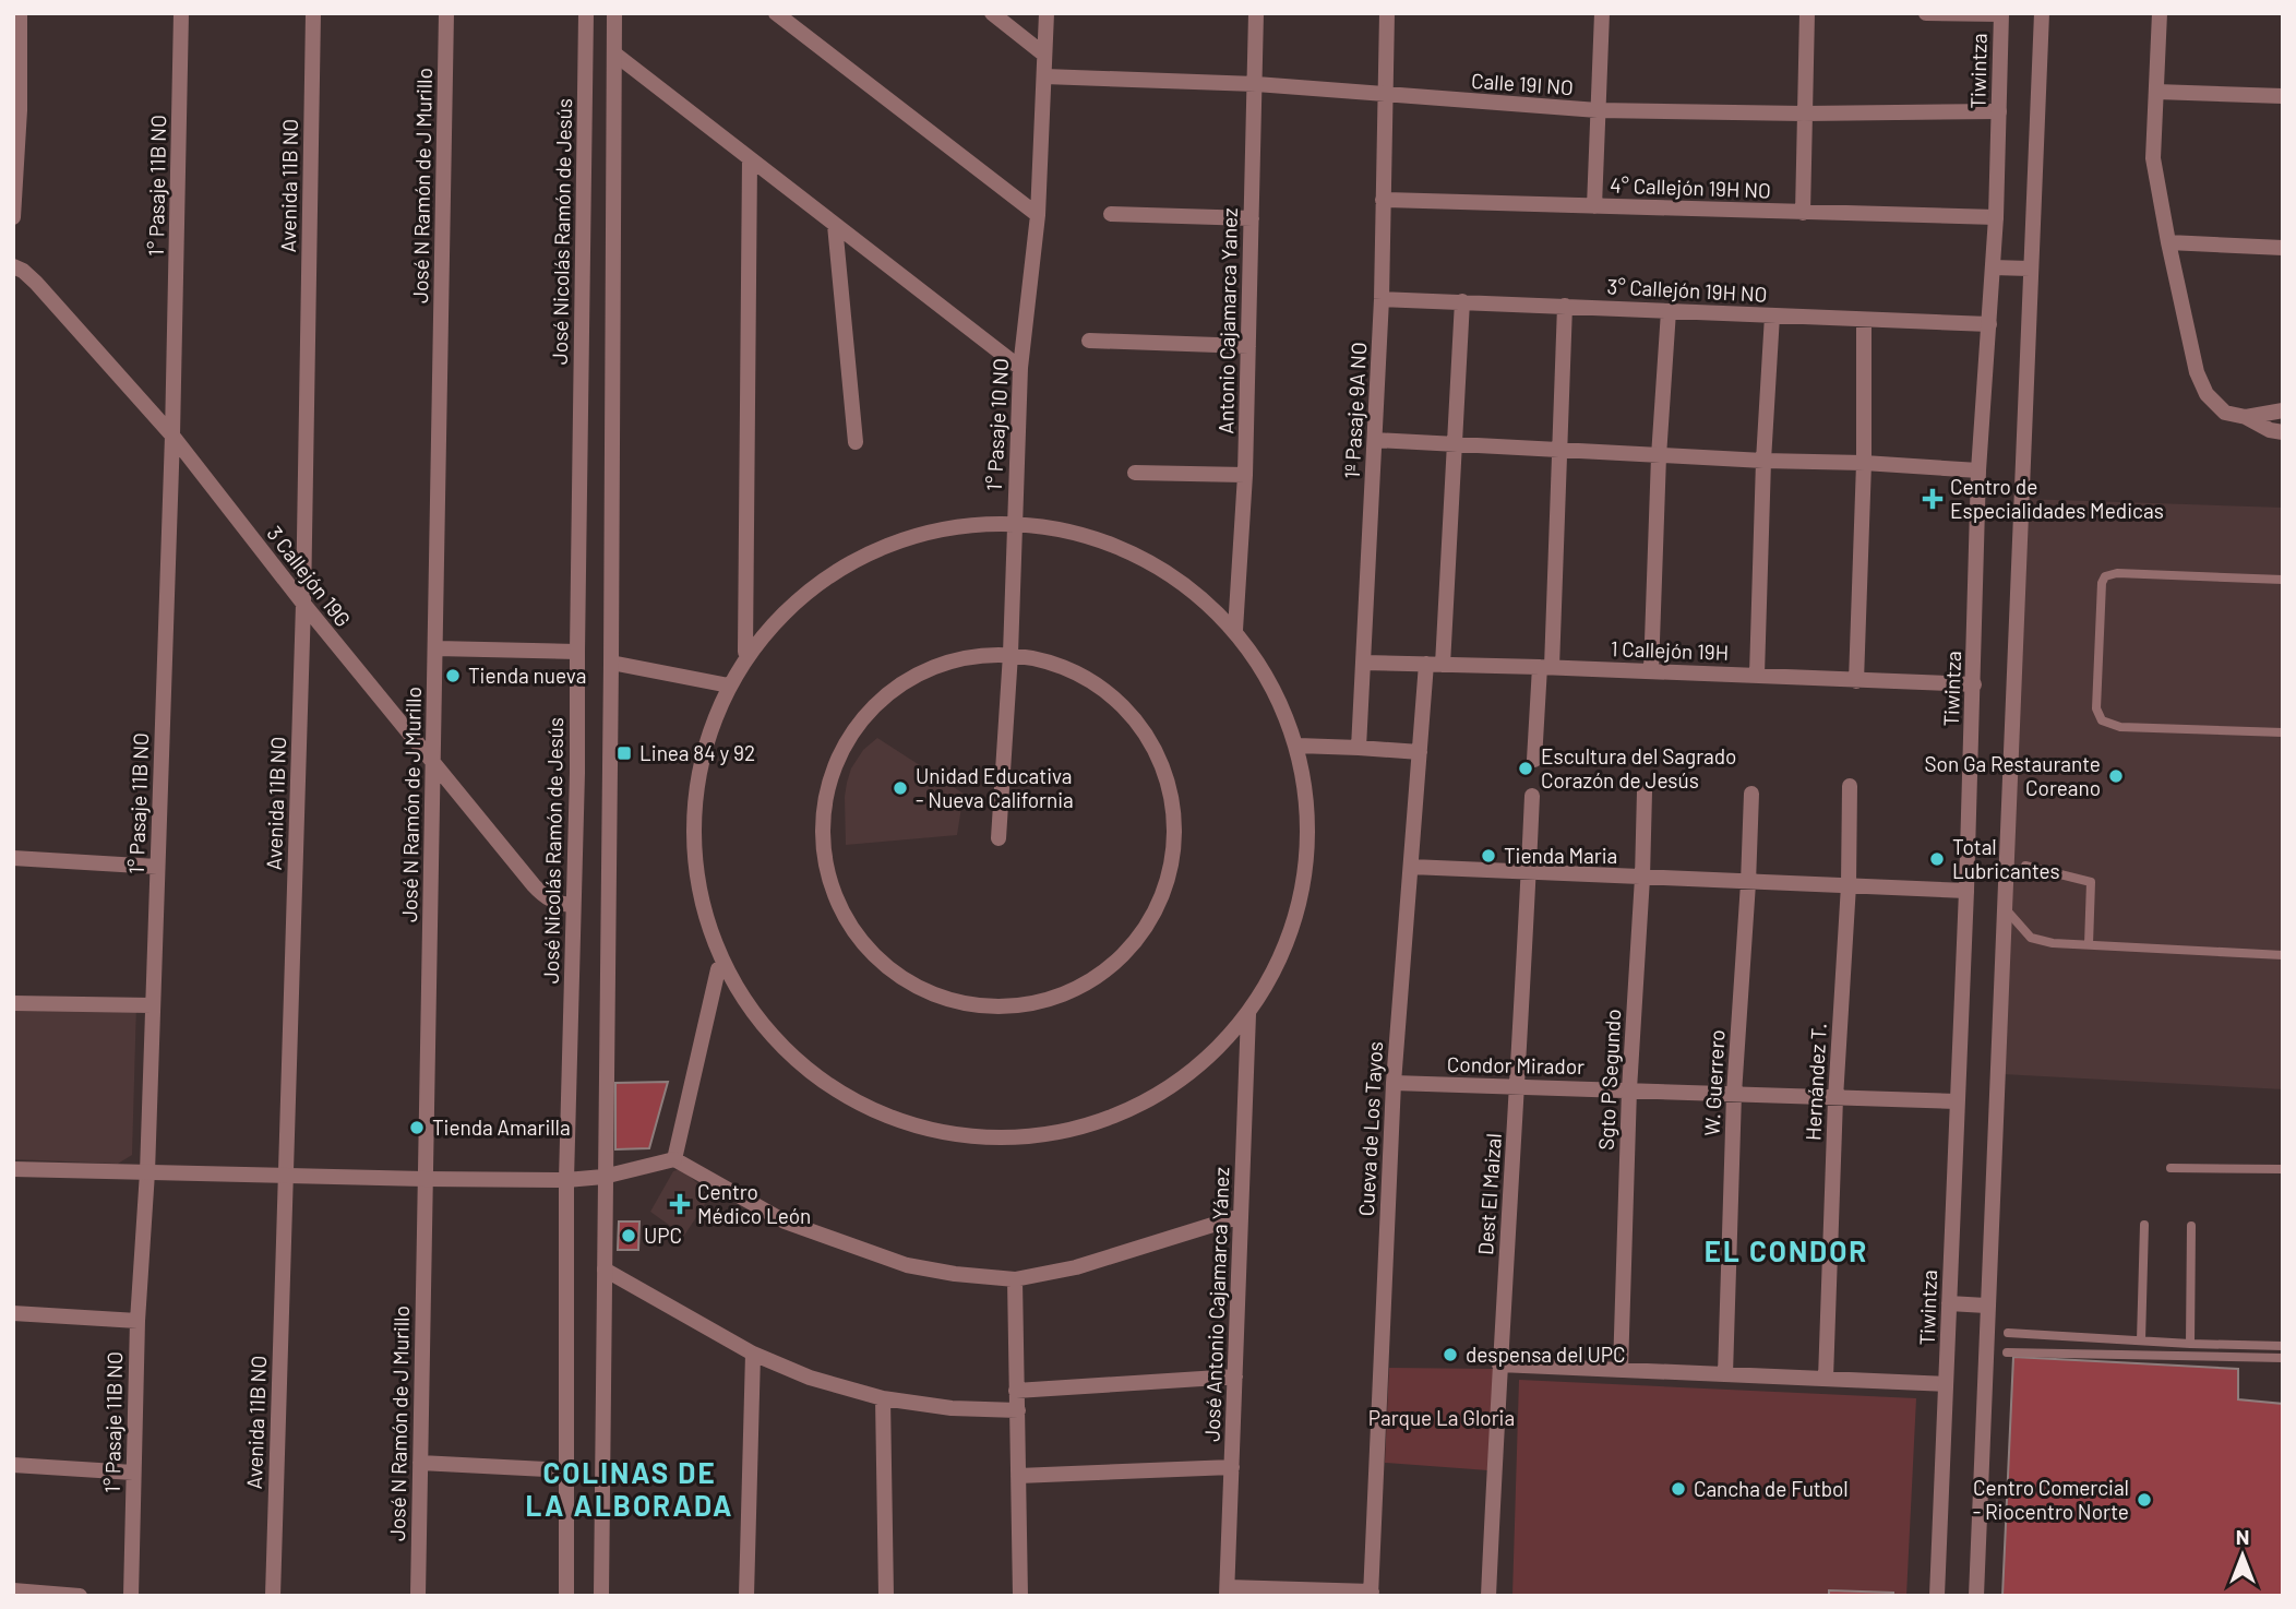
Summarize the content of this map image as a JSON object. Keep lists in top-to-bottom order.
{
  "streets": {
    "street": [
      "Tiwintza",
      "Calle 19I NO",
      "1° Pasaje 11B NO",
      "Avenida 11B NO",
      "José N Ramón de J Murillo",
      "4° Callejón 19H NO",
      "José Nicolás Ramón de Jesús",
      "3° Callejón 19H NO",
      "Antonio Cajamarca Yanez",
      "1º Pasaje 9A NO",
      "1° Pasaje 10 NO",
      "3 Callejón 19G",
      "1 Callejón 19H",
      "Condor Mirador",
      "Sgto P Segundo",
      "Hernández T.",
      "W. Guerrero",
      "Cueva de Los Tayos",
      "Dest El Maizal",
      "José Antonio Cajamarca Yánez"
    ]
  },
  "crossings": [
    ["Tiwintza", "Calle 19I NO"],
    ["Tiwintza", "4° Callejón 19H NO"],
    ["Tiwintza", "3° Callejón 19H NO"],
    ["Tiwintza", "1 Callejón 19H"],
    ["Tiwintza", "Condor Mirador"],
    ["Calle 19I NO", "Antonio Cajamarca Yanez"],
    ["Calle 19I NO", "1º Pasaje 9A NO"],
    ["Calle 19I NO", "1° Pasaje 10 NO"],
    ["1° Pasaje 11B NO", "3 Callejón 19G"],
    ["Avenida 11B NO", "3 Callejón 19G"],
    ["José N Ramón de J Murillo", "3 Callejón 19G"],
    ["4° Callejón 19H NO", "1º Pasaje 9A NO"],
    ["José Nicolás Ramón de Jesús", "3 Callejón 19G"],
    ["3° Callejón 19H NO", "1º Pasaje 9A NO"],
    ["3° Callejón 19H NO", "Cueva de Los Tayos"],
    ["1º Pasaje 9A NO", "1 Callejón 19H"],
    ["1 Callejón 19H", "Cueva de Los Tayos"],
    ["Condor Mirador", "Sgto P Segundo"],
    ["Condor Mirador", "Hernández T."],
    ["Condor Mirador", "W. Guerrero"],
    ["Condor Mirador", "Cueva de Los Tayos"],
    ["Condor Mirador", "Dest El Maizal"]
  ],
  "districts": ["EL CONDOR", "COLINAS DE LA ALBORADA"],
  "parks": ["Parque La Gloria"],
  "places": {
    "health": ["Centro de Especialidades Medicas", "Centro Médico León"],
    "other": [
      "Tienda nueva",
      "Escultura del Sagrado Corazón de Jesús",
      "Son Ga Restaurante Coreano",
      "Unidad Educativa - Nueva California",
      "Tienda Maria",
      "Total Lubricantes",
      "Tienda Amarilla",
      "UPC",
      "despensa del UPC",
      "Cancha de Futbol",
      "Centro Comercial - Riocentro Norte"
    ],
    "transit": ["Linea 84 y 92"]
  },
  "north": "top"
}
